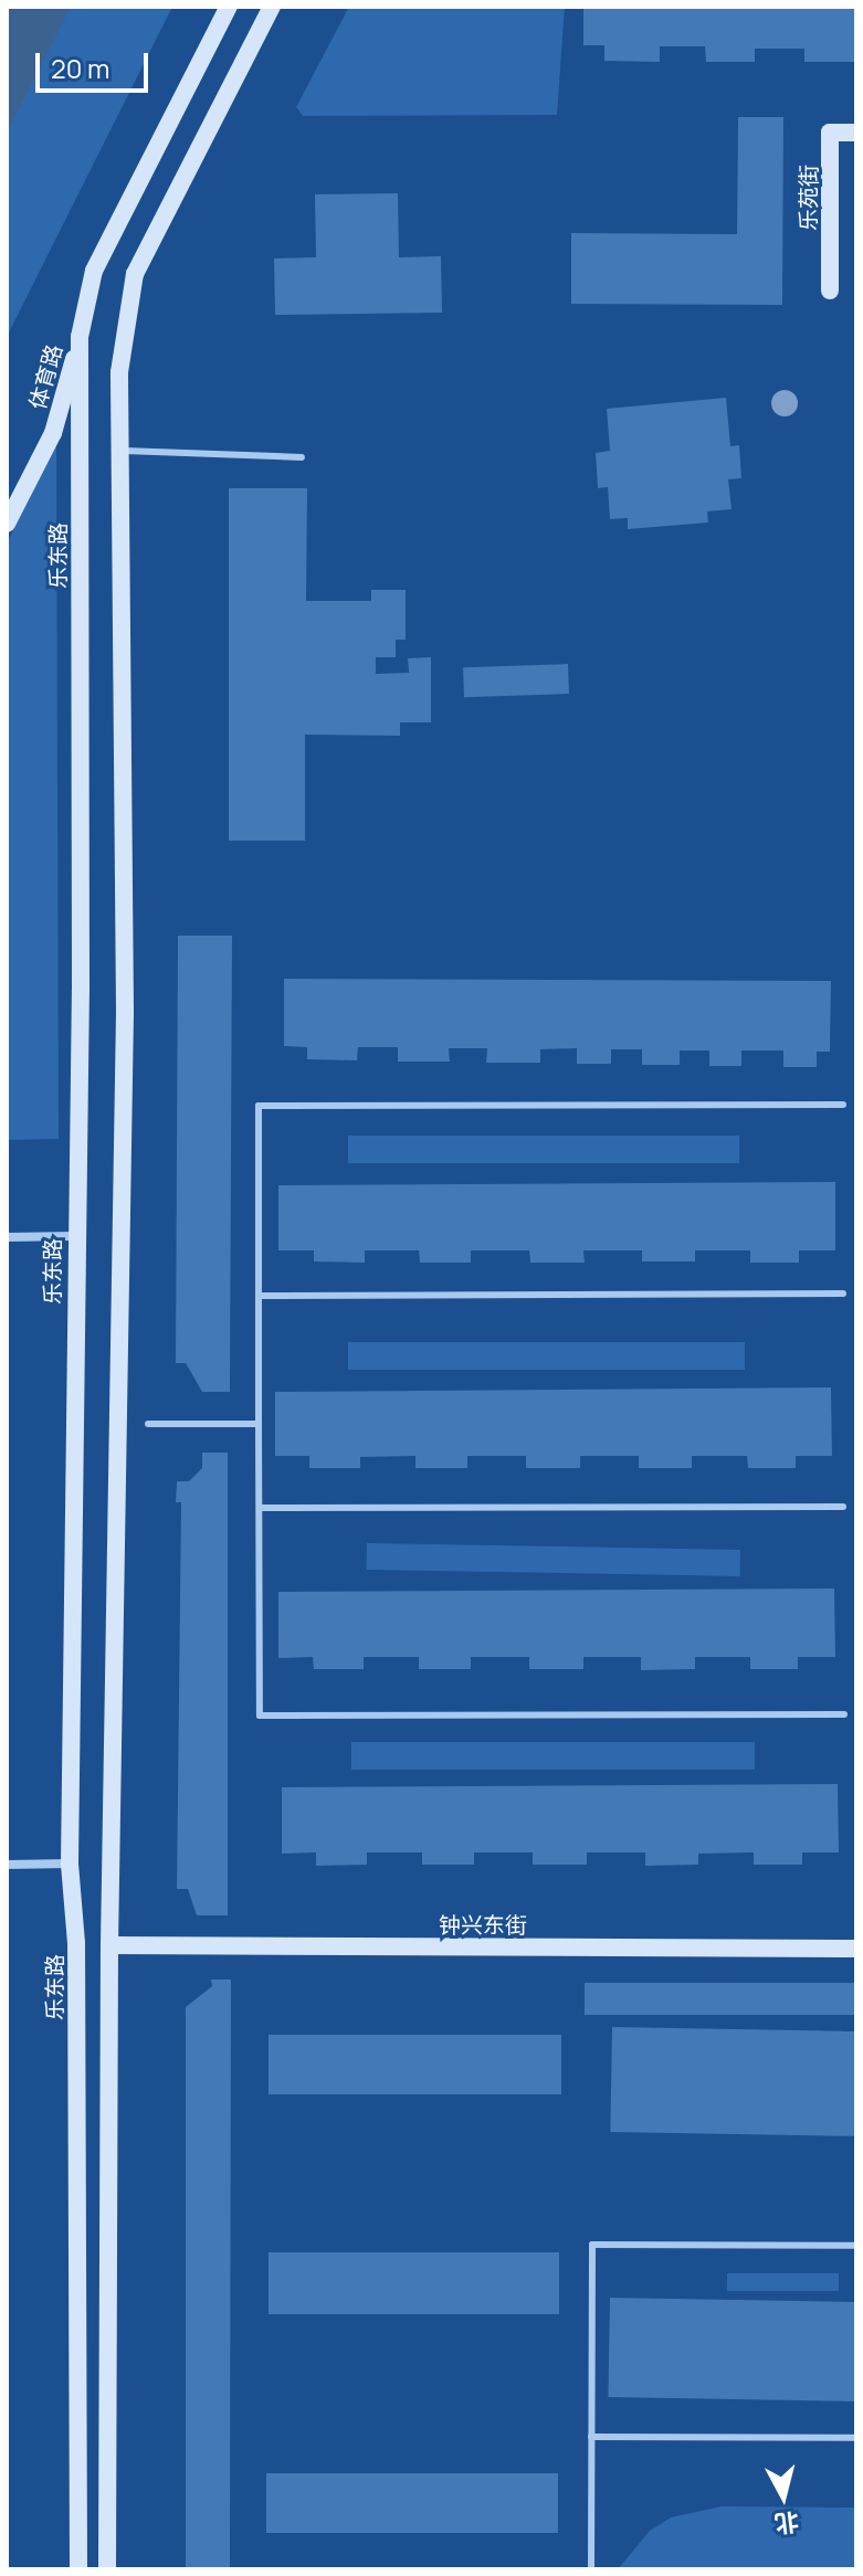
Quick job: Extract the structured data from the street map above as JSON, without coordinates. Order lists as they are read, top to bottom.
{
  "streets": {
    "main road": [
      "乐苑街",
      "体育路",
      "乐东路",
      "钟兴东街"
    ]
  },
  "crossings": [
    ["体育路", "乐东路"]
  ],
  "scale_bar": "20 m",
  "north": "bottom"
}
